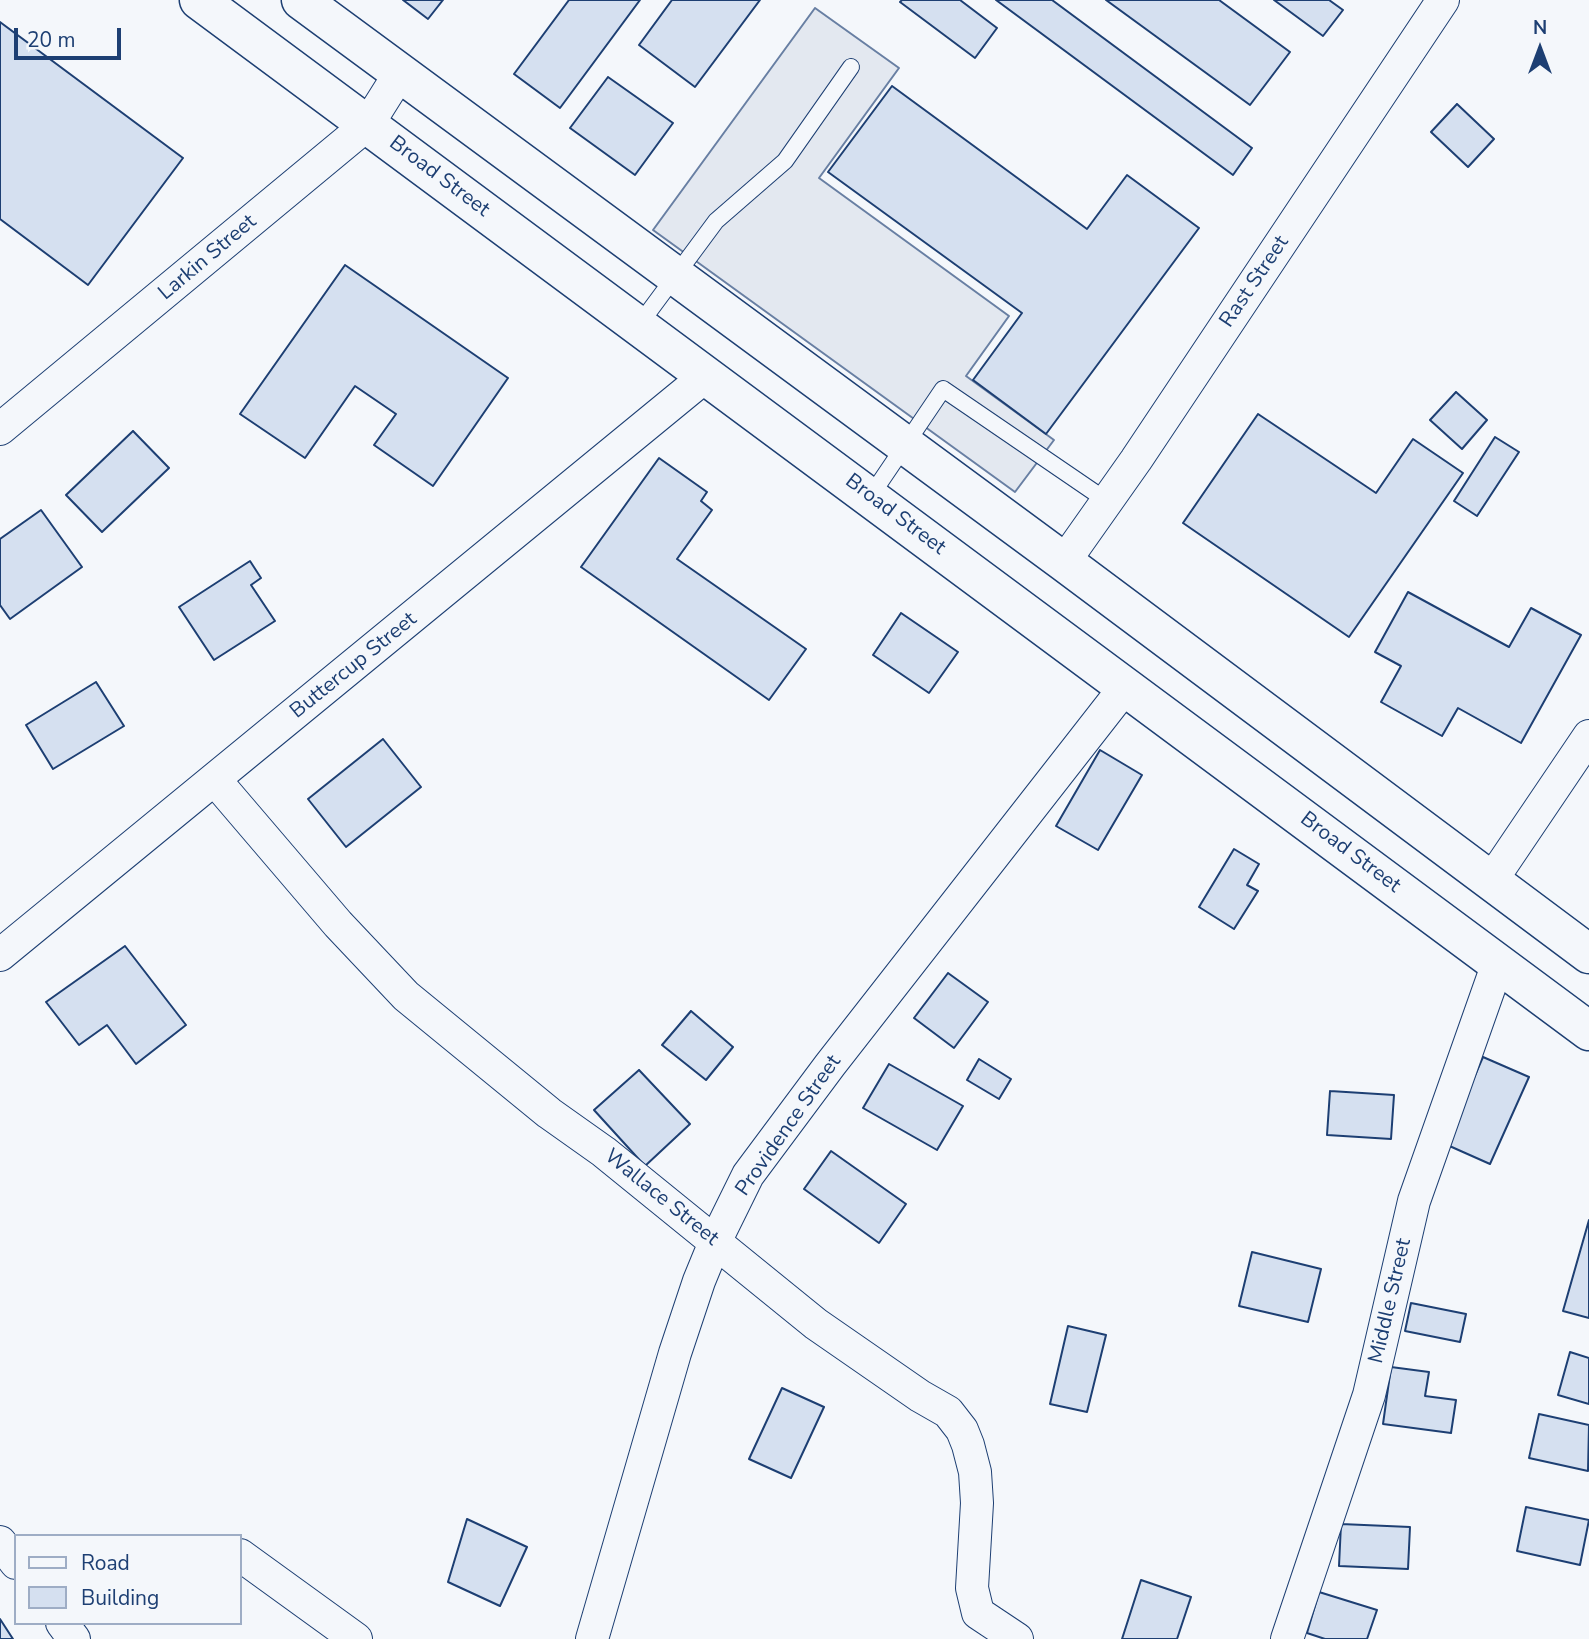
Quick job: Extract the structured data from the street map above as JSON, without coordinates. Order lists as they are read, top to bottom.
{
  "streets": {
    "main road": ["Broad Street"],
    "street": [
      "Larkin Street",
      "Rast Street",
      "Buttercup Street",
      "Providence Street",
      "Wallace Street",
      "Middle Street"
    ]
  },
  "crossings": [
    ["Broad Street", "Larkin Street"],
    ["Broad Street", "Buttercup Street"],
    ["Broad Street", "Providence Street"],
    ["Broad Street", "Middle Street"],
    ["Buttercup Street", "Wallace Street"],
    ["Providence Street", "Wallace Street"]
  ],
  "legend": ["Road", "Building"],
  "scale_bar": "20 m",
  "north": "top"
}
